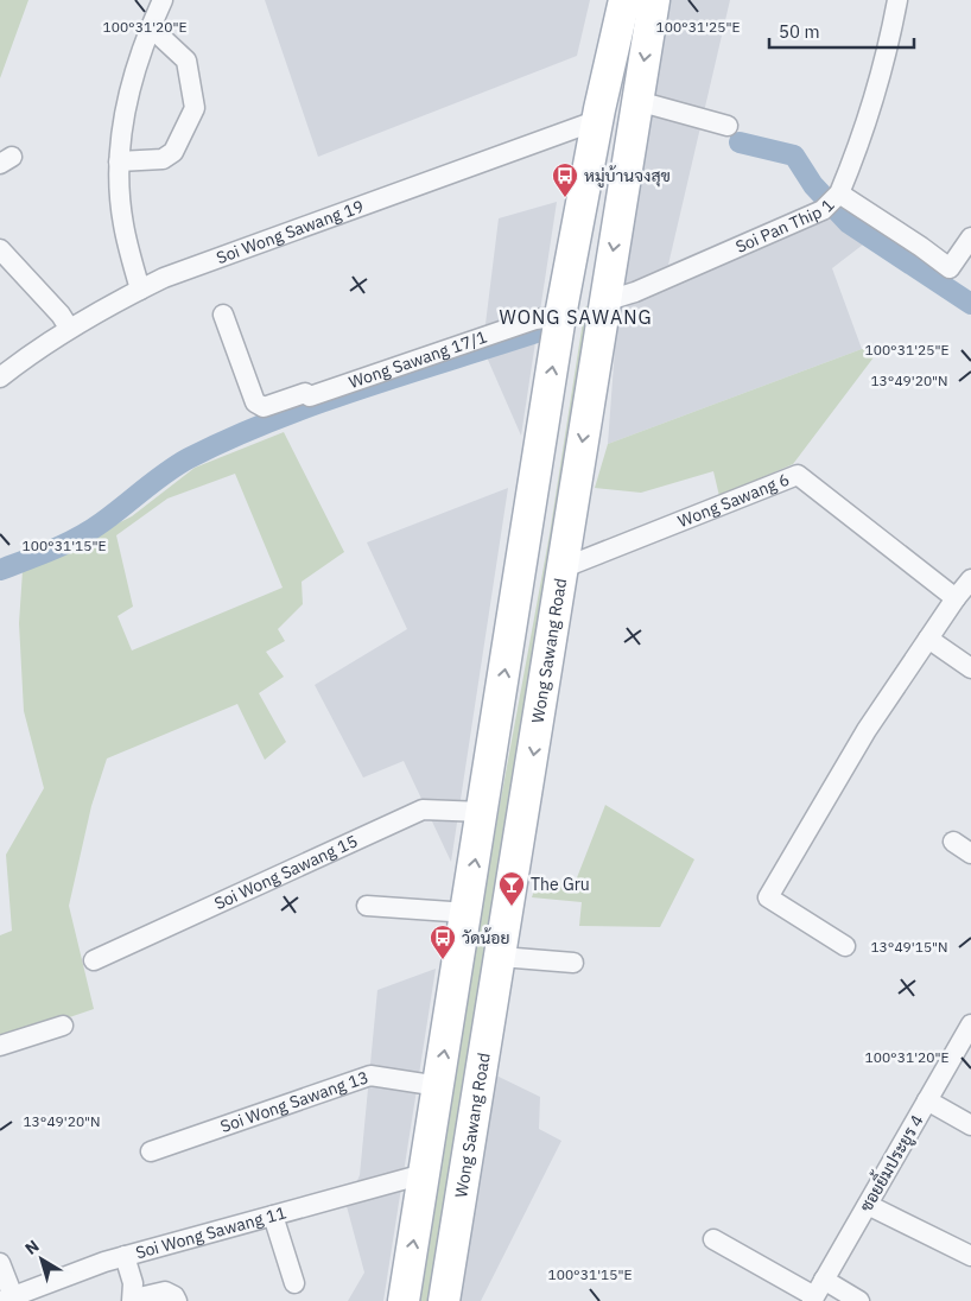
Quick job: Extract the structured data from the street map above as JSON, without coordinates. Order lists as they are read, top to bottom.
{
  "streets": {
    "main road": ["Wong Sawang Road"],
    "street": [
      "Soi Pan Thip 1",
      "Soi Wong Sawang 19",
      "Wong Sawang 17/1",
      "Wong Sawang 6",
      "Soi Wong Sawang 15",
      "Soi Wong Sawang 13",
      "ซอยยิ้มประยูร 4",
      "Soi Wong Sawang 11"
    ]
  },
  "crossings": [
    ["Soi Pan Thip 1", "Wong Sawang Road"],
    ["Wong Sawang 6", "Wong Sawang Road"]
  ],
  "districts": ["WONG SAWANG"],
  "places": {
    "bus stop": ["หมู่บ้านจงสุข", "วัดน้อย"],
    "bar": ["The Gru"]
  },
  "scale_bar": "50 m",
  "north": "top left",
  "coordinates": [
    "100°31'20\"E",
    "100°31'25\"E",
    "13°49'20\"N",
    "100°31'15\"E",
    "13°49'15\"N"
  ]
}
